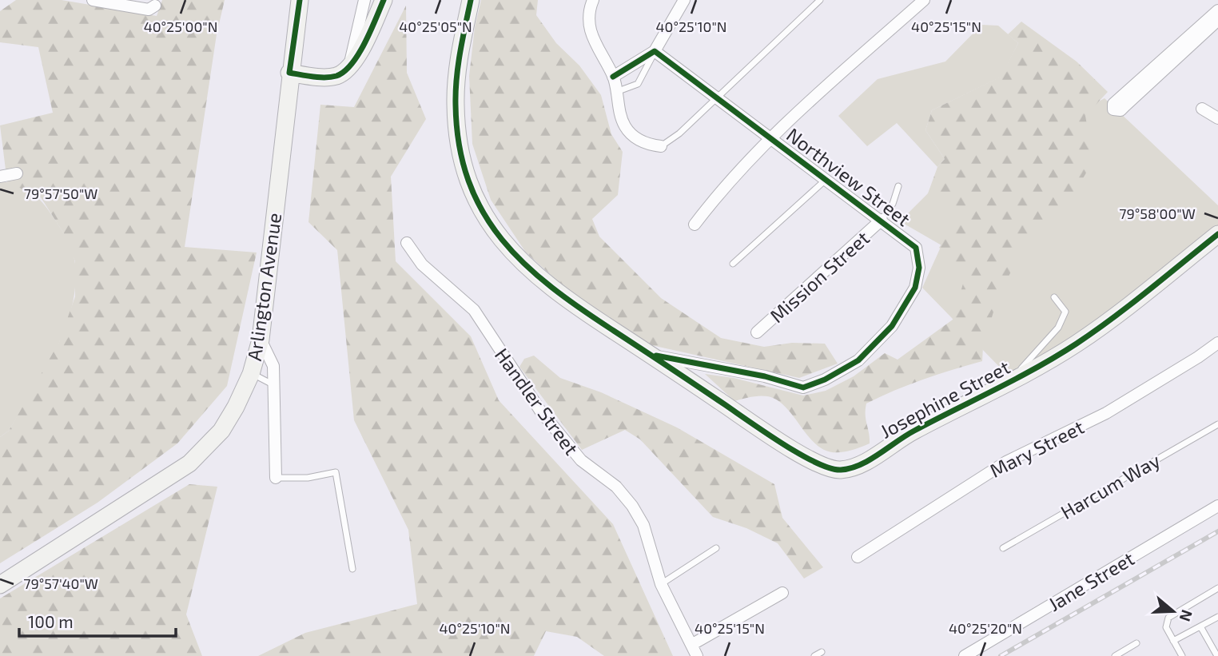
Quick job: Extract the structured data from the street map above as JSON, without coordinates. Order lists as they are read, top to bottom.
{
  "streets": {
    "street": [
      "Northview Street",
      "Mission Street",
      "Arlington Avenue",
      "Josephine Street",
      "Handler Street",
      "Mary Street",
      "Jane Street"
    ],
    "lane": ["Harcum Way"]
  },
  "crossings": [
    ["Northview Street", "Mission Street"],
    ["Northview Street", "Josephine Street"]
  ],
  "scale_bar": "100 m",
  "north": "right",
  "coordinates": [
    "40°25'00\"N",
    "40°25'05\"N",
    "40°25'10\"N",
    "40°25'15\"N",
    "79°57'50\"W",
    "79°58'00\"W",
    "79°57'40\"W",
    "40°25'20\"N"
  ]
}
